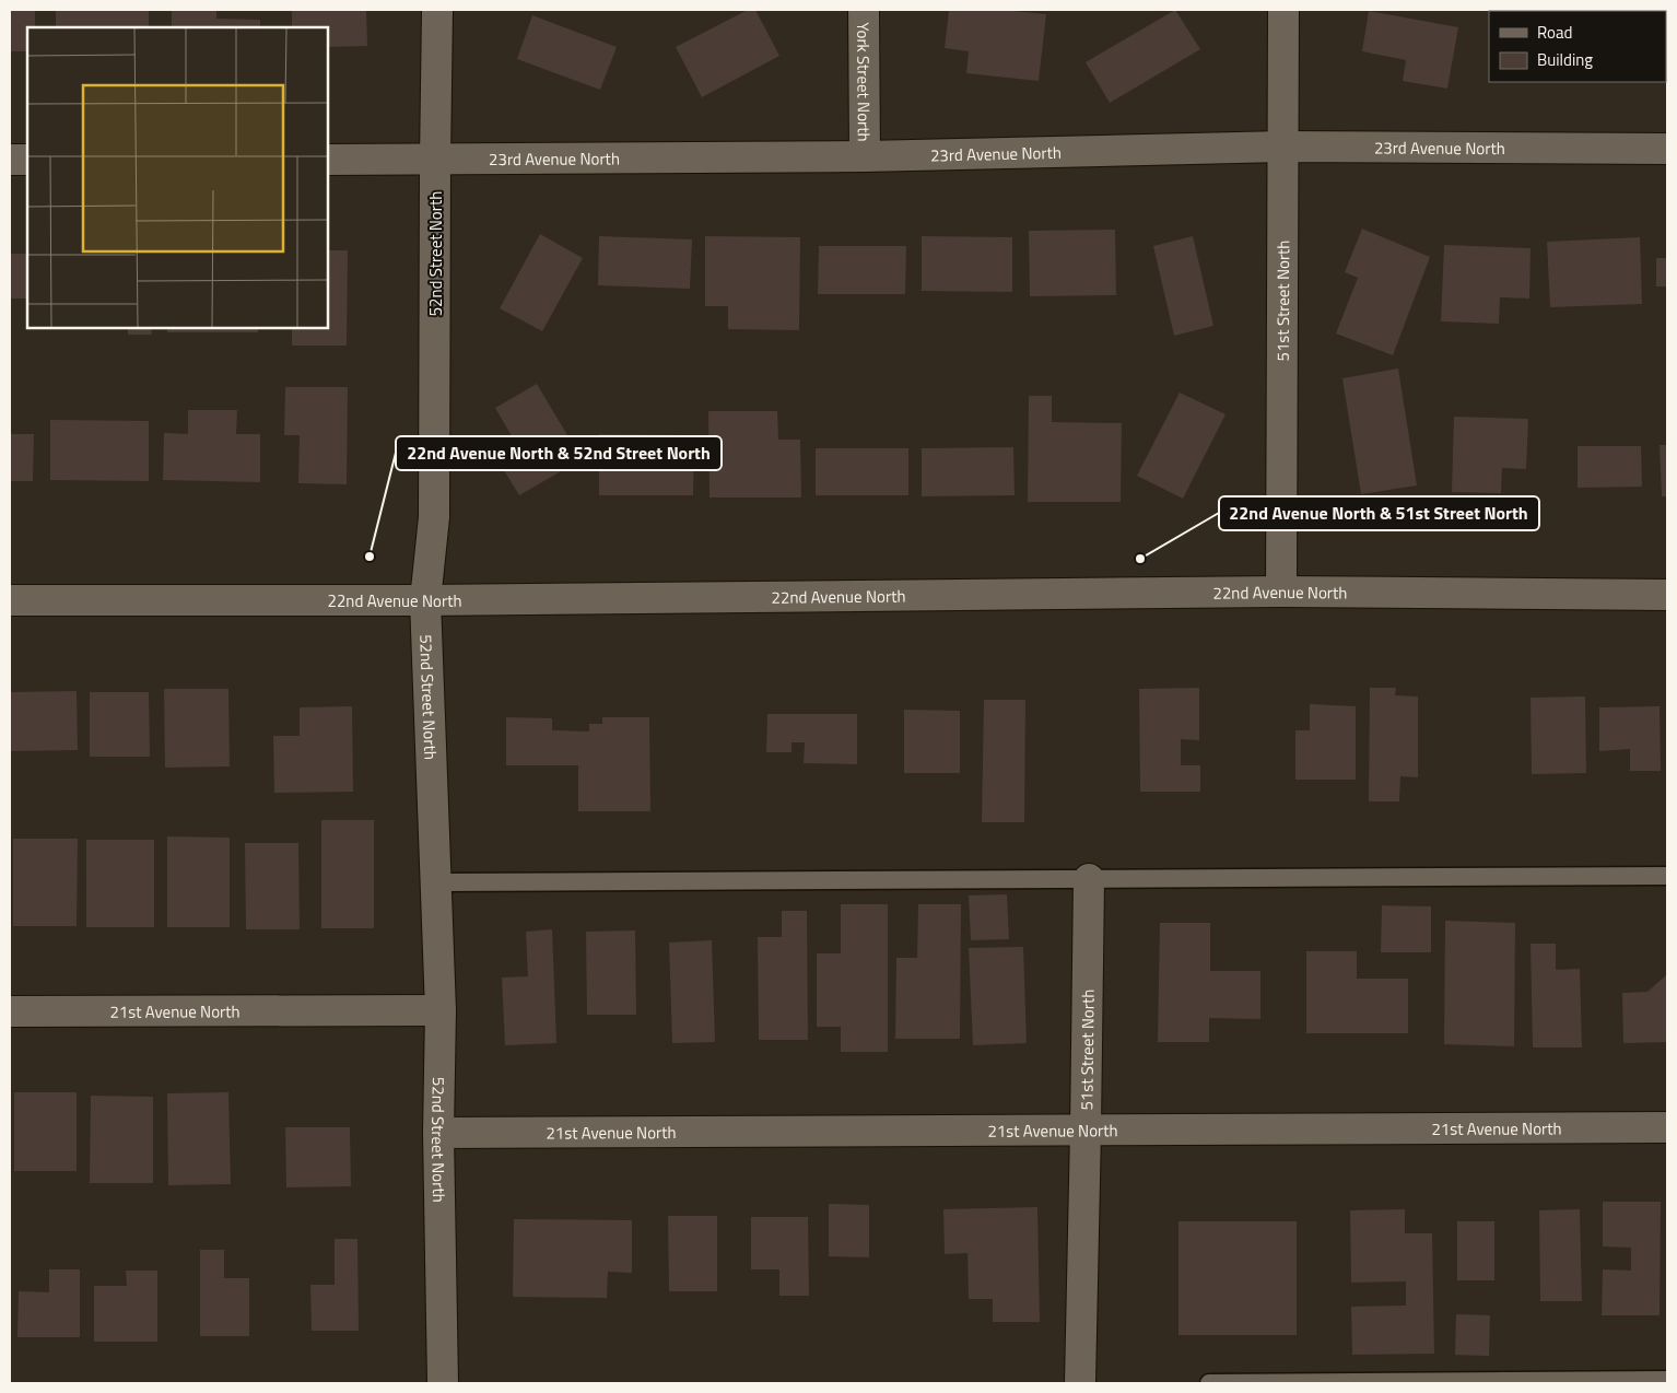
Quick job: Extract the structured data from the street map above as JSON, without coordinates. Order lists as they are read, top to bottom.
{
  "streets": {
    "street": [
      "York Street North",
      "23rd Avenue North",
      "52nd Street North",
      "51st Street North",
      "22nd Avenue North",
      "21st Avenue North"
    ]
  },
  "crossings": [
    ["York Street North", "23rd Avenue North"],
    ["23rd Avenue North", "52nd Street North"],
    ["23rd Avenue North", "51st Street North"],
    ["52nd Street North", "22nd Avenue North"],
    ["52nd Street North", "21st Avenue North"],
    ["51st Street North", "22nd Avenue North"],
    ["51st Street North", "21st Avenue North"]
  ],
  "places": ["22nd Avenue North & 52nd Street North", "22nd Avenue North & 51st Street North"],
  "legend": ["Road", "Building"]
}
